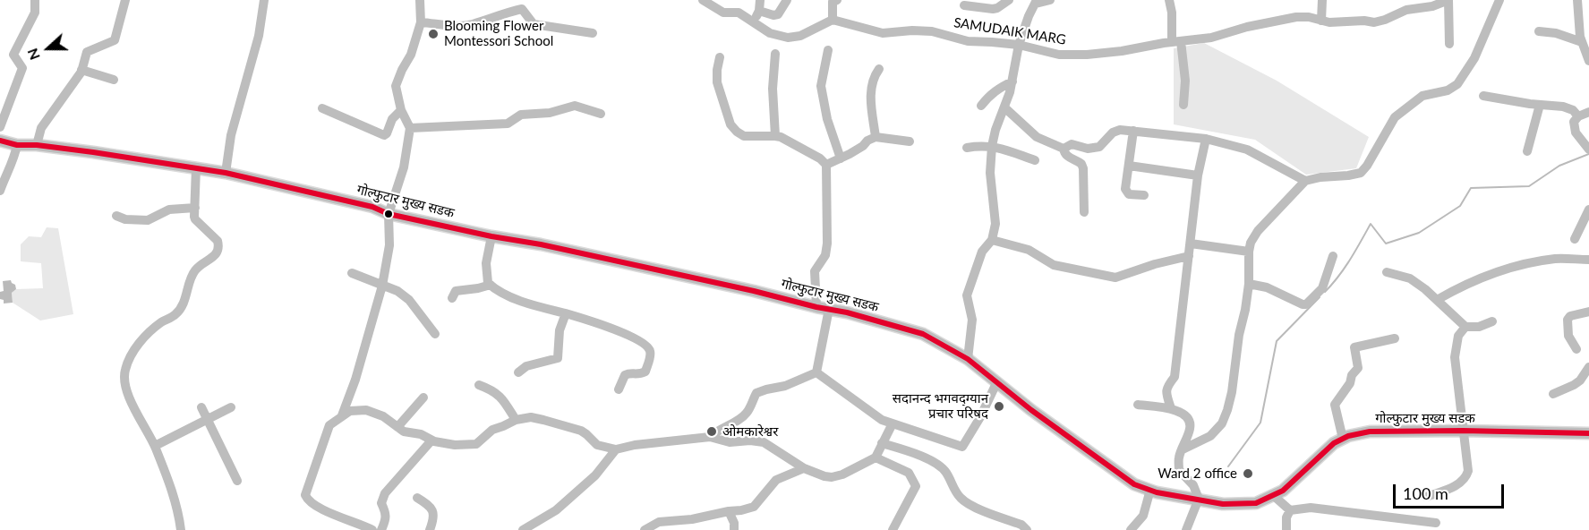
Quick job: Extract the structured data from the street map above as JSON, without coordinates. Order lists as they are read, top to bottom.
{
  "streets": {
    "main road": ["गोल्फुटार मुख्य सडक"],
    "street": ["SAMUDAIK MARG"]
  },
  "places": [
    "Blooming Flower Montessori School",
    "सदानन्द भगवद्ग्यान प्रचार परिषद",
    "ओमकारेश्वर",
    "Ward 2 office"
  ],
  "scale_bar": "100 m",
  "north": "left"
}
